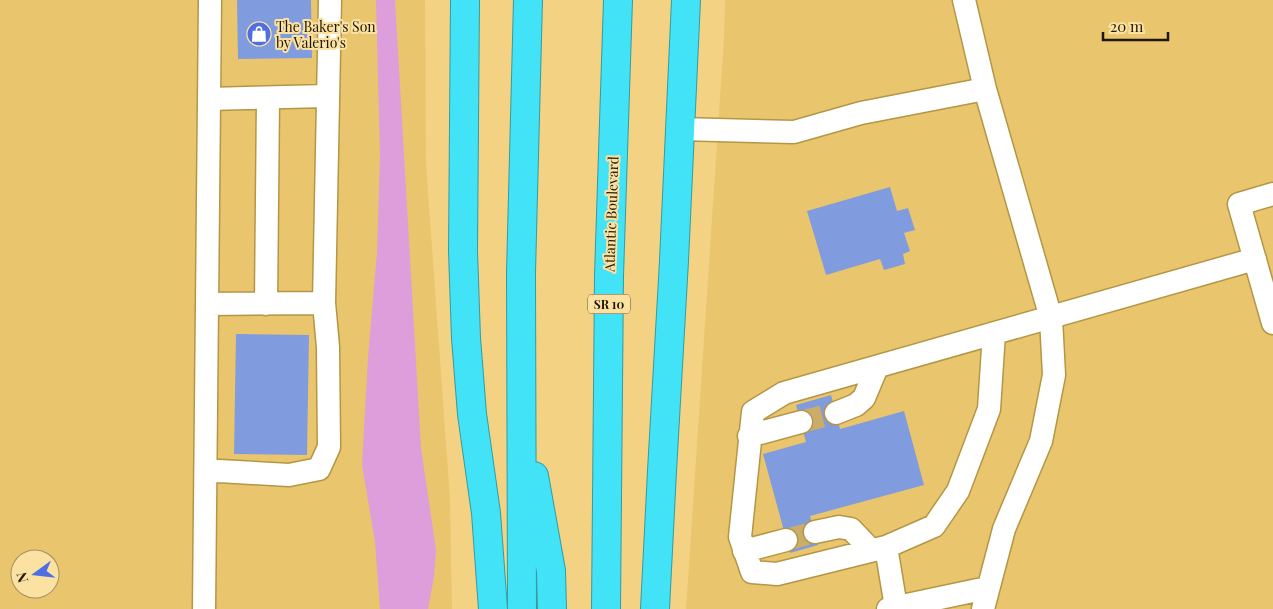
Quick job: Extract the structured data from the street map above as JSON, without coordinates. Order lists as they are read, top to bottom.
{
  "streets": {
    "highway": ["Atlantic Boulevard", "SR 10"]
  },
  "places": {
    "shop": ["The Baker's Son by Valerio's"]
  },
  "scale_bar": "20 m",
  "north": "left"
}
